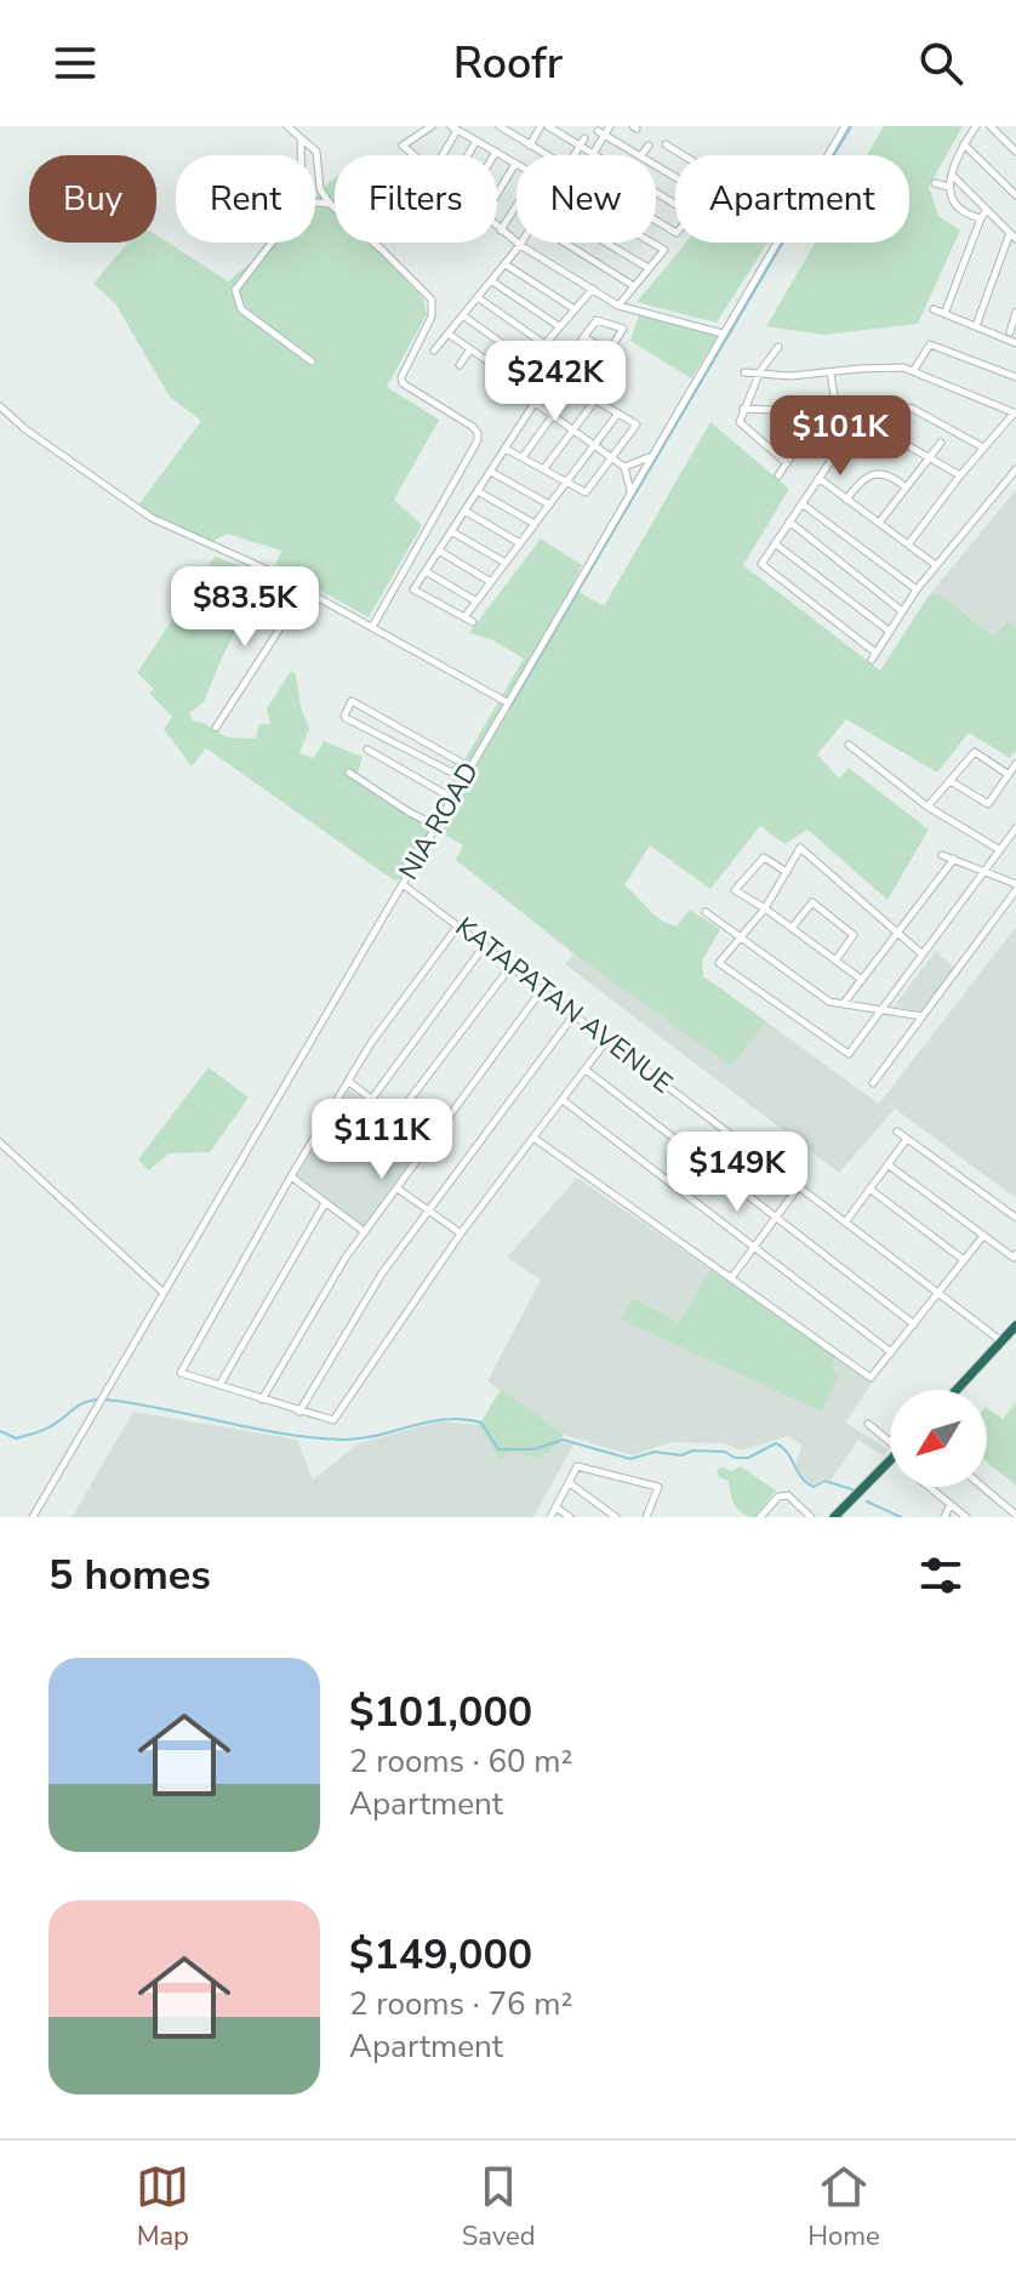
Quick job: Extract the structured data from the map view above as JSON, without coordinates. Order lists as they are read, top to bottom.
{
  "streets": {
    "street": ["NIA ROAD", "KATAPATAN AVENUE"]
  },
  "crossings": [
    ["NIA ROAD", "KATAPATAN AVENUE"]
  ],
  "north": "bottom left",
  "page": {
    "header": "Roofr",
    "chip": [
      "Buy",
      "Rent",
      "Filters",
      "New",
      "Apartment"
    ],
    "price": [
      "$242K",
      "$101K",
      "$83.5K",
      "$111K",
      "$149K"
    ],
    "heading": "5 homes",
    "list": [
      {
        "name": "$101,000",
        "note": "2 rooms · 60 m² · Apartment"
      },
      {
        "name": "$149,000",
        "note": "2 rooms · 76 m² · Apartment"
      }
    ],
    "tabs": ["Map", "Saved", "Home"]
  }
}
